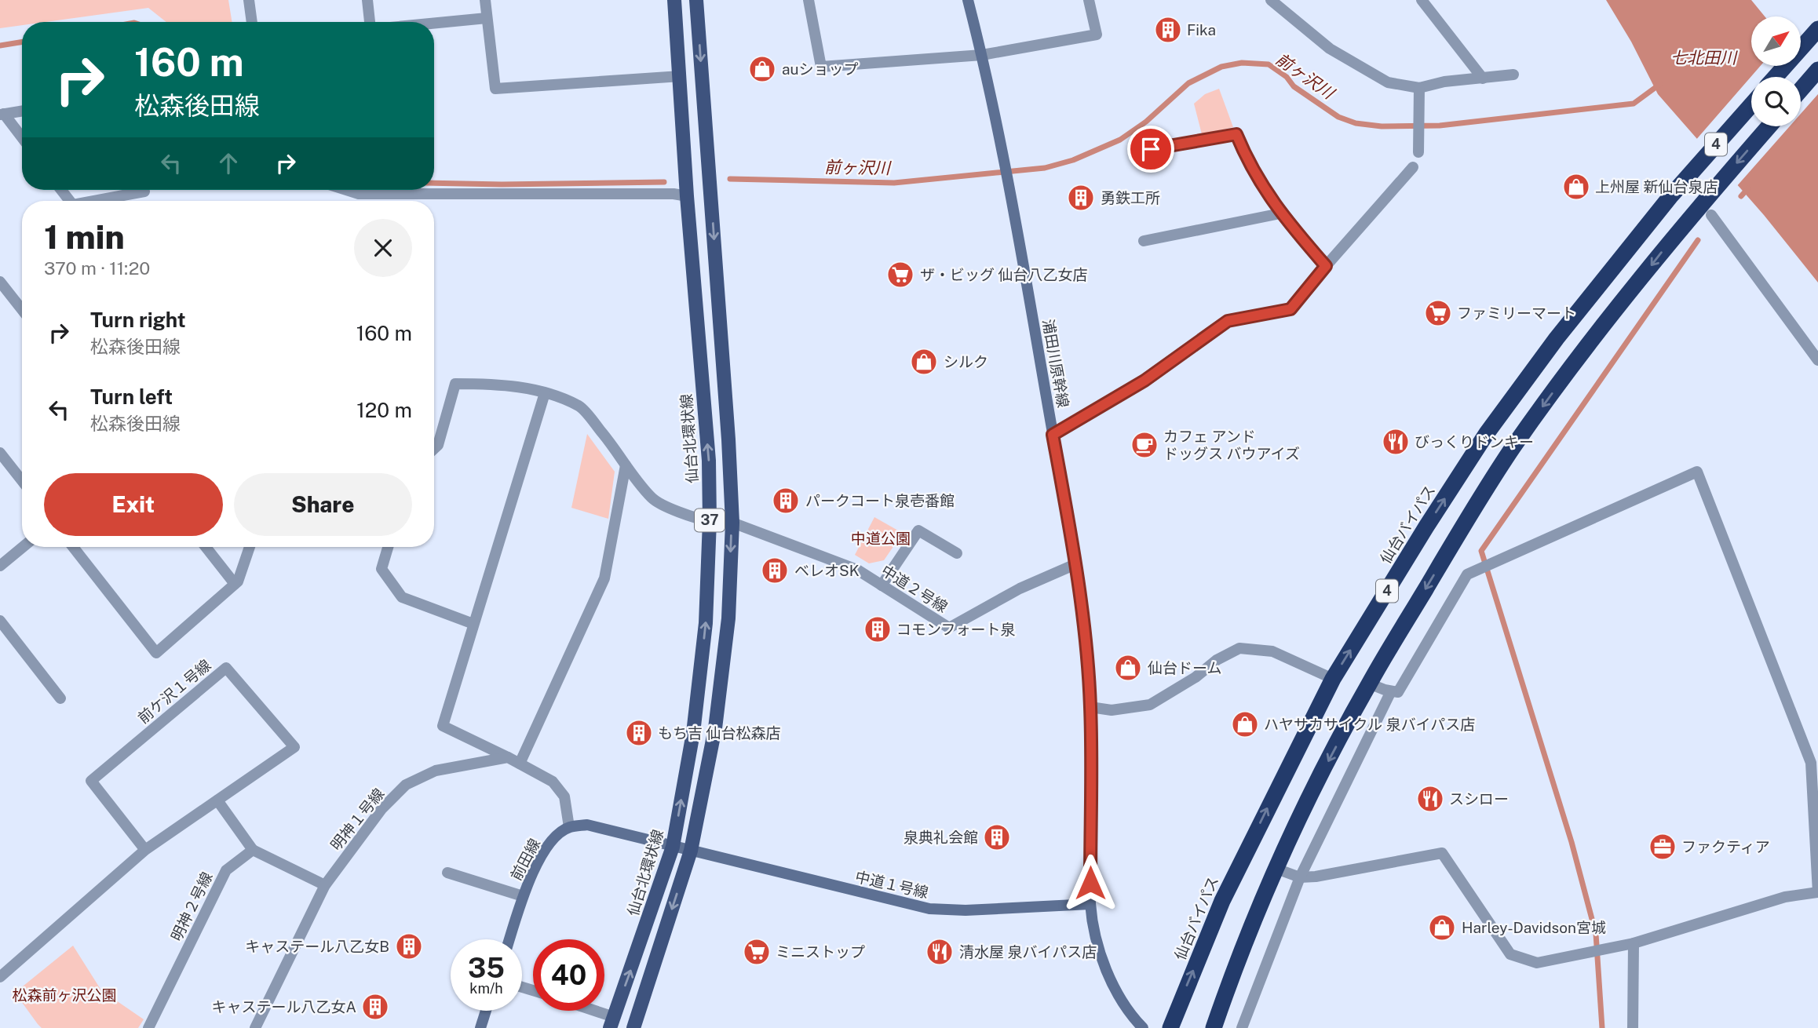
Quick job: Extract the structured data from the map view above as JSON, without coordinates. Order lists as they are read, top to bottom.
{
  "streets": {
    "highway": ["4", "仙台バイパス"],
    "main road": ["仙台北環状線", "37"],
    "street": [
      "浦田川原幹線",
      "中道２号線",
      "前ケ沢１号線",
      "明神１号線",
      "前田線",
      "中道１号線",
      "明神２号線"
    ]
  },
  "crossings": [
    ["浦田川原幹線", "中道２号線"],
    ["浦田川原幹線", "中道１号線"],
    ["仙台北環状線", "中道１号線"],
    ["37", "中道２号線"],
    ["37", "中道１号線"]
  ],
  "water": ["七北田川", "前ヶ沢川"],
  "parks": ["中道公園", "松森前ヶ沢公園"],
  "places": {
    "building": [
      "Fika",
      "勇鉄工所",
      "パークコート泉壱番館",
      "ベレオSK",
      "コモンフォート泉",
      "もち吉 仙台松森店",
      "泉典礼会館",
      "キャステール八乙女B",
      "キャステール八乙女A"
    ],
    "shop": [
      "auショップ",
      "上州屋 新仙台泉店",
      "シルク",
      "仙台ドーム",
      "ハヤサカサイクル 泉バイパス店",
      "Harley-Davidson宮城"
    ],
    "supermarket": ["ザ・ビッグ 仙台八乙女店", "ファミリーマート", "ミニストップ"],
    "restaurant": ["びっくりドンキー", "スシロー", "清水屋 泉バイパス店"],
    "cafe": ["カフェ アンド ドッグス バウアイズ"],
    "office": ["ファクティア"]
  },
  "north": "top right",
  "page": {
    "turn": ["160 m", "松森後田線"],
    "heading": ["1 min", "370 m · 11:20"],
    "list": [
      {
        "name": "Turn right",
        "note": "松森後田線",
        "value": "160 m"
      },
      {
        "name": "Turn left",
        "note": "松森後田線",
        "value": "120 m"
      }
    ],
    "buttons": ["Exit", "Share"],
    "speed": "35 km/h",
    "limit": "40"
  }
}
